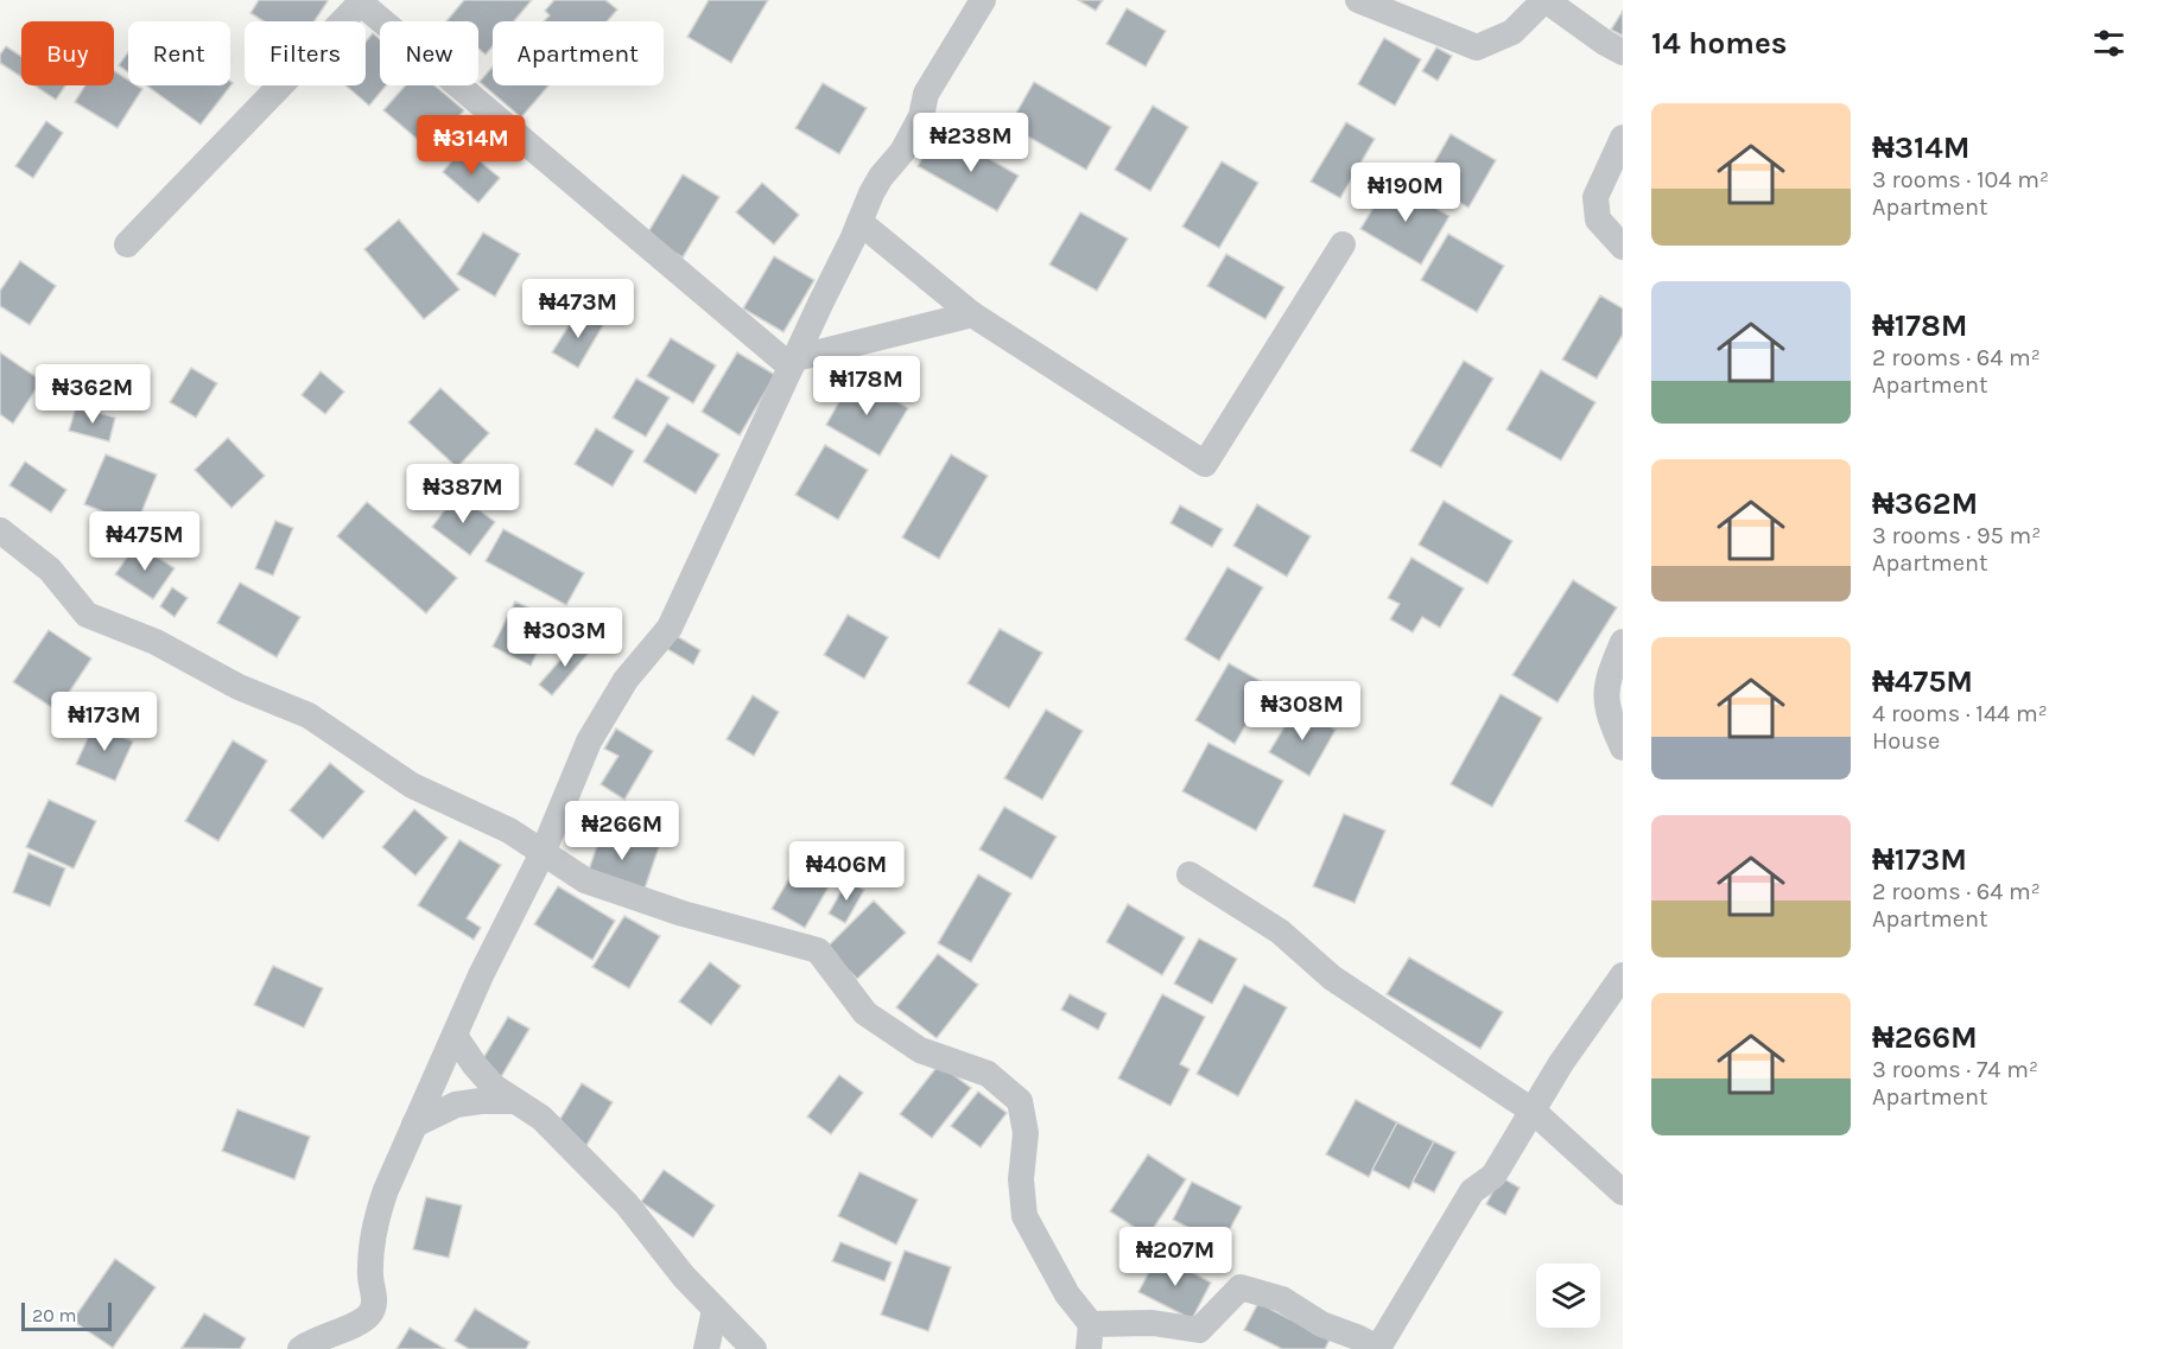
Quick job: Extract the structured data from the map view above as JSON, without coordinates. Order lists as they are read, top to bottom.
{
  "scale_bar": "20 m",
  "page": {
    "heading": "14 homes",
    "chip": [
      "Buy",
      "Rent",
      "Filters",
      "New",
      "Apartment"
    ],
    "list": [
      {
        "name": "₦314M",
        "note": "3 rooms · 104 m² · Apartment"
      },
      {
        "name": "₦178M",
        "note": "2 rooms · 64 m² · Apartment"
      },
      {
        "name": "₦362M",
        "note": "3 rooms · 95 m² · Apartment"
      },
      {
        "name": "₦475M",
        "note": "4 rooms · 144 m² · House"
      },
      {
        "name": "₦173M",
        "note": "2 rooms · 64 m² · Apartment"
      },
      {
        "name": "₦266M",
        "note": "3 rooms · 74 m² · Apartment"
      }
    ],
    "price": [
      "₦238M",
      "₦314M",
      "₦190M",
      "₦473M",
      "₦178M",
      "₦362M",
      "₦387M",
      "₦475M",
      "₦303M",
      "₦308M",
      "₦173M",
      "₦266M",
      "₦406M",
      "₦207M"
    ],
    "scale": "20 m"
  }
}
